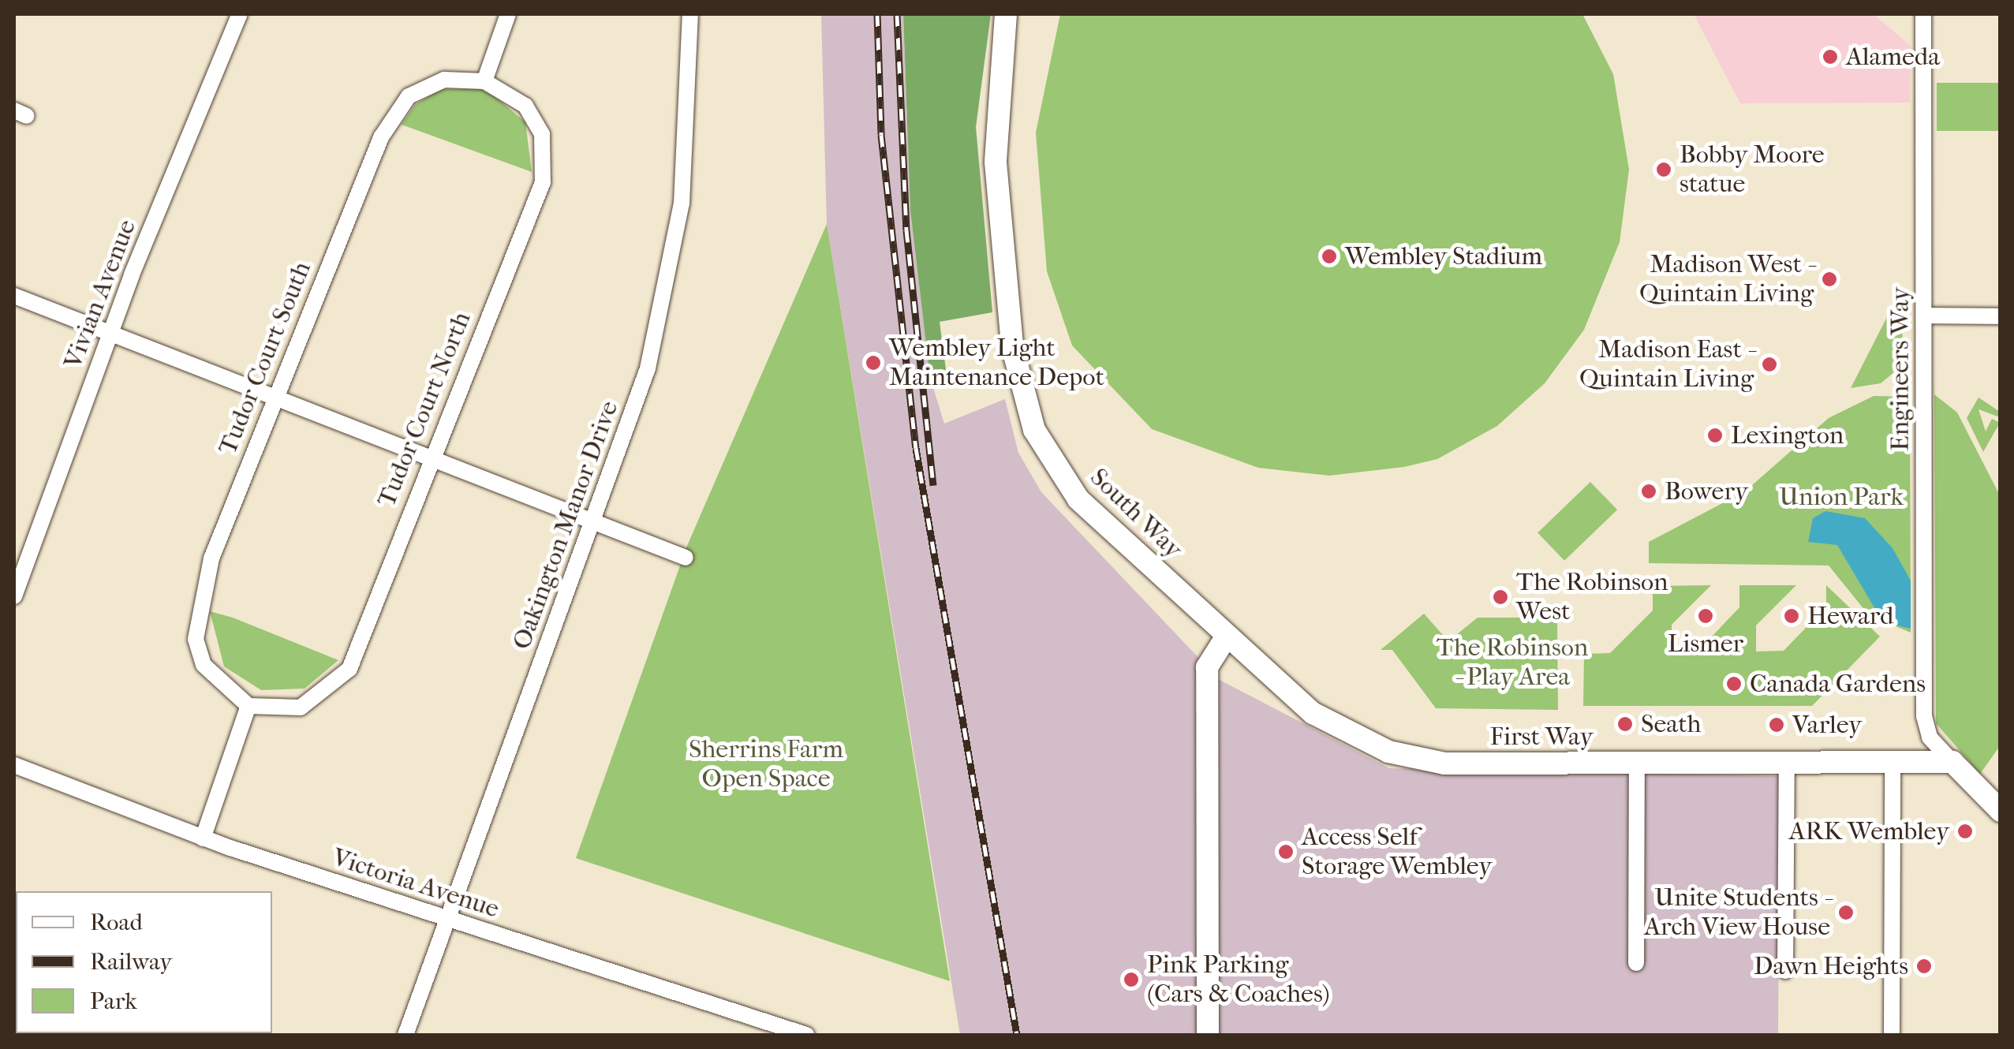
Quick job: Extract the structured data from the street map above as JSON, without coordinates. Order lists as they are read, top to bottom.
{
  "streets": {
    "main road": ["South Way", "First Way"],
    "street": [
      "Vivian Avenue",
      "Tudor Court South",
      "Engineers Way",
      "Tudor Court North",
      "Oakington Manor Drive",
      "Victoria Avenue"
    ]
  },
  "crossings": [
    ["Tudor Court South", "Tudor Court North"],
    ["Engineers Way", "First Way"],
    ["South Way", "First Way"],
    ["Oakington Manor Drive", "Victoria Avenue"]
  ],
  "parks": ["Union Park", "The Robinson - Play Area", "Sherrins Farm Open Space"],
  "places": [
    "Alameda",
    "Bobby Moore statue",
    "Wembley Stadium",
    "Madison West - Quintain Living",
    "Wembley Light Maintenance Depot",
    "Madison East - Quintain Living",
    "Lexington",
    "Bowery",
    "The Robinson West",
    "Lismer",
    "Heward",
    "Canada Gardens",
    "Seath",
    "Varley",
    "ARK Wembley",
    "Access Self Storage Wembley",
    "Unite Students - Arch View House",
    "Dawn Heights",
    "Pink Parking (Cars & Coaches)"
  ],
  "legend": ["Road", "Railway", "Park"]
}
